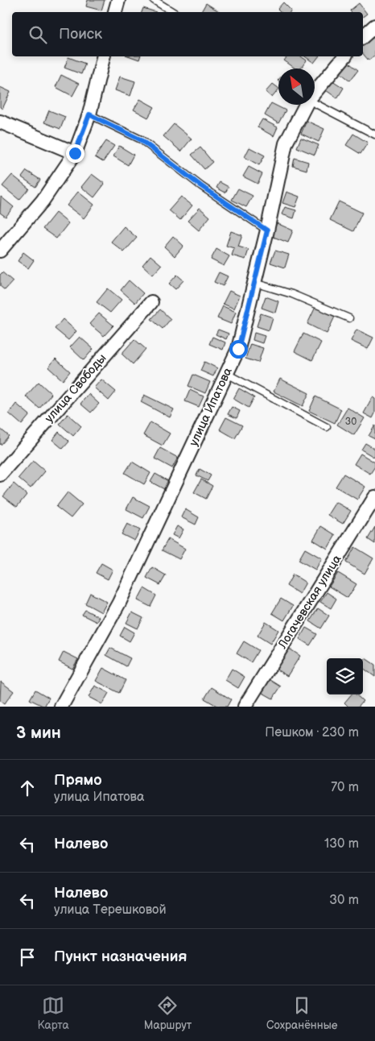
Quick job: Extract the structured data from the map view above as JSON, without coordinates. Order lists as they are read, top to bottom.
{
  "streets": {
    "street": ["улица Свободы", "улица Ипатова", "Логачевская улица"]
  },
  "house_numbers": ["30"],
  "north": "top left",
  "page": {
    "search": "Поиск",
    "heading": ["3 мин", "Пешком · 230 m"],
    "list": [
      ["Прямо", "улица Ипатова", "70 m"],
      ["Налево", "130 m"],
      ["Налево", "улица Терешковой", "30 m"],
      "Пункт назначения"
    ],
    "nav": ["Карта", "Маршрут", "Сохранённые"]
  }
}
